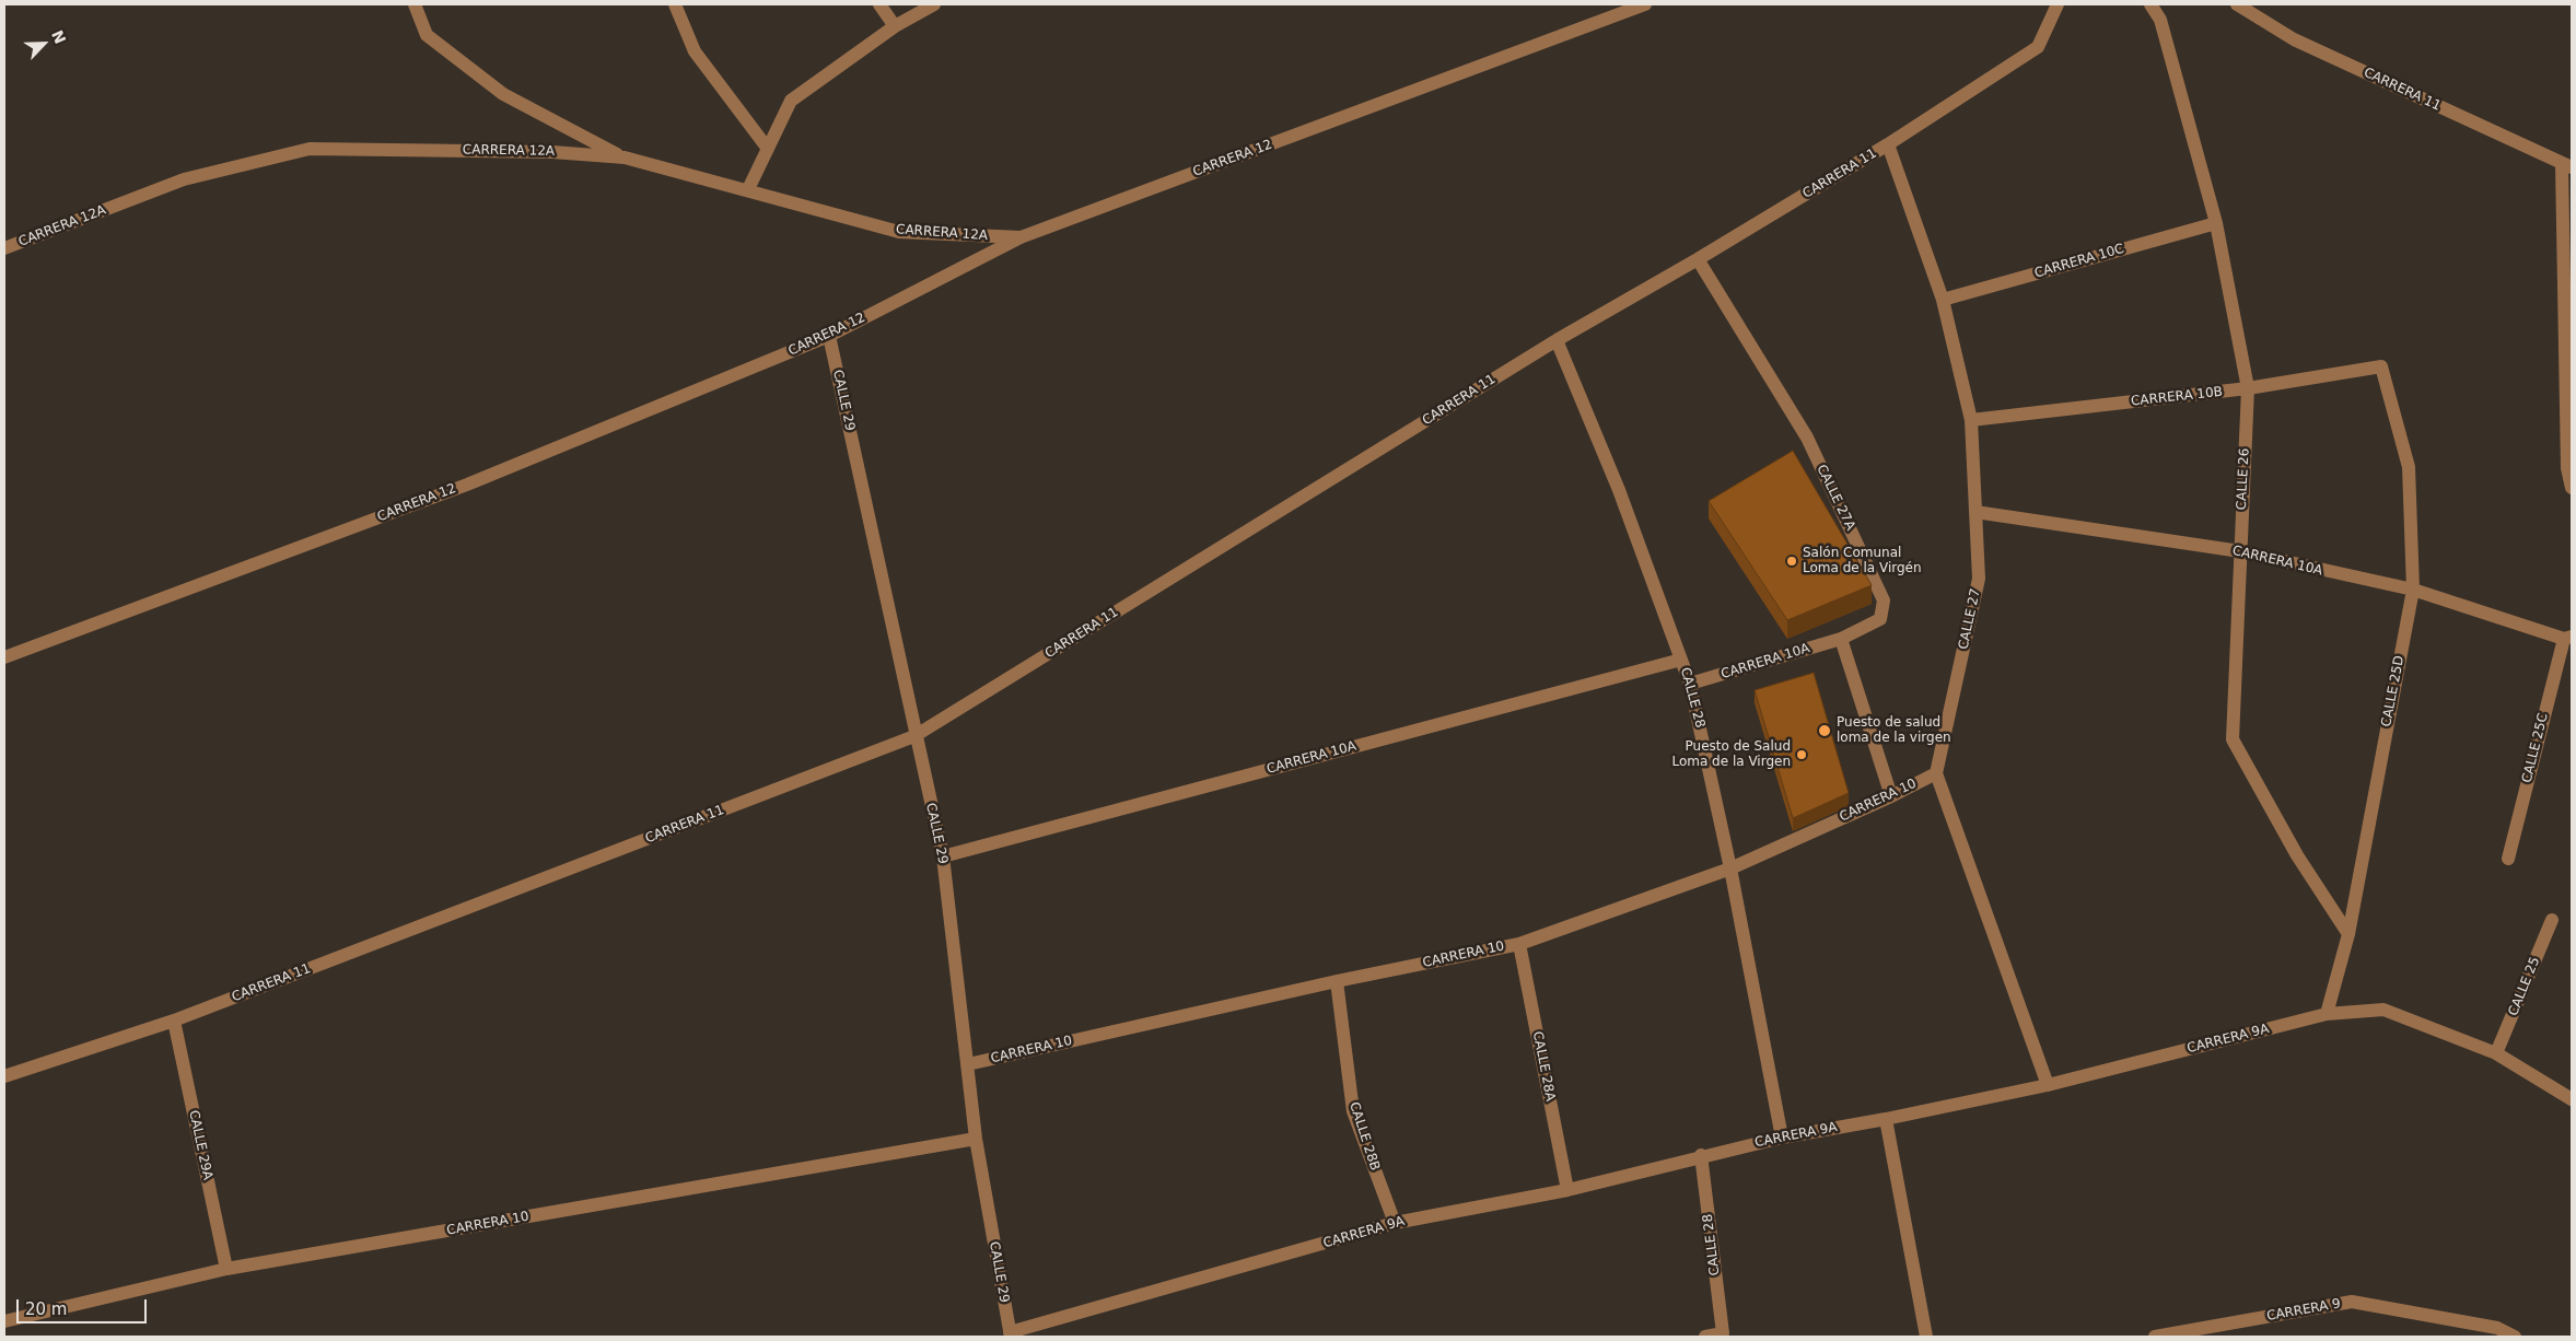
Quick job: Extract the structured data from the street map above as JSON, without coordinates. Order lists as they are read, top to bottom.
{
  "streets": {
    "street": [
      "CARRERA 11",
      "CARRERA 12A",
      "CARRERA 12",
      "CARRERA 10C",
      "CARRERA 10B",
      "CALLE 29",
      "CALLE 26",
      "CALLE 27A",
      "CARRERA 10A",
      "CALLE 27",
      "CALLE 25D",
      "CALLE 28",
      "CALLE 25C",
      "CARRERA 10",
      "CALLE 25",
      "CARRERA 9A",
      "CALLE 28A",
      "CALLE 28B",
      "CALLE 29A",
      "CARRERA 9"
    ]
  },
  "crossings": [
    ["CARRERA 11", "CALLE 29"],
    ["CARRERA 11", "CALLE 27A"],
    ["CARRERA 11", "CALLE 27"],
    ["CARRERA 11", "CALLE 28"],
    ["CARRERA 11", "CALLE 29A"],
    ["CARRERA 12A", "CARRERA 12"],
    ["CARRERA 12", "CALLE 29"],
    ["CARRERA 10C", "CALLE 26"],
    ["CARRERA 10C", "CALLE 27"],
    ["CARRERA 10B", "CALLE 26"],
    ["CARRERA 10B", "CALLE 27"],
    ["CARRERA 10B", "CALLE 25D"],
    ["CALLE 29", "CARRERA 10A"],
    ["CALLE 29", "CARRERA 10"],
    ["CALLE 29", "CARRERA 9A"],
    ["CALLE 26", "CARRERA 10A"],
    ["CALLE 26", "CALLE 25D"],
    ["CALLE 27A", "CARRERA 10A"],
    ["CARRERA 10A", "CALLE 27"],
    ["CARRERA 10A", "CALLE 25D"],
    ["CARRERA 10A", "CALLE 28"],
    ["CARRERA 10A", "CALLE 25C"],
    ["CALLE 27", "CARRERA 10"],
    ["CALLE 25D", "CARRERA 9A"],
    ["CALLE 28", "CARRERA 10"],
    ["CALLE 28", "CARRERA 9A"],
    ["CARRERA 10", "CALLE 28A"],
    ["CARRERA 10", "CALLE 28B"],
    ["CARRERA 10", "CALLE 29A"],
    ["CALLE 25", "CARRERA 9A"],
    ["CARRERA 9A", "CALLE 28A"],
    ["CARRERA 9A", "CALLE 28B"]
  ],
  "places": ["Salón Comunal Loma de la Virgén", "Puesto de salud loma de la virgen", "Puesto de Salud Loma de la Virgen"],
  "scale_bar": "20 m",
  "north": "top right"
}
